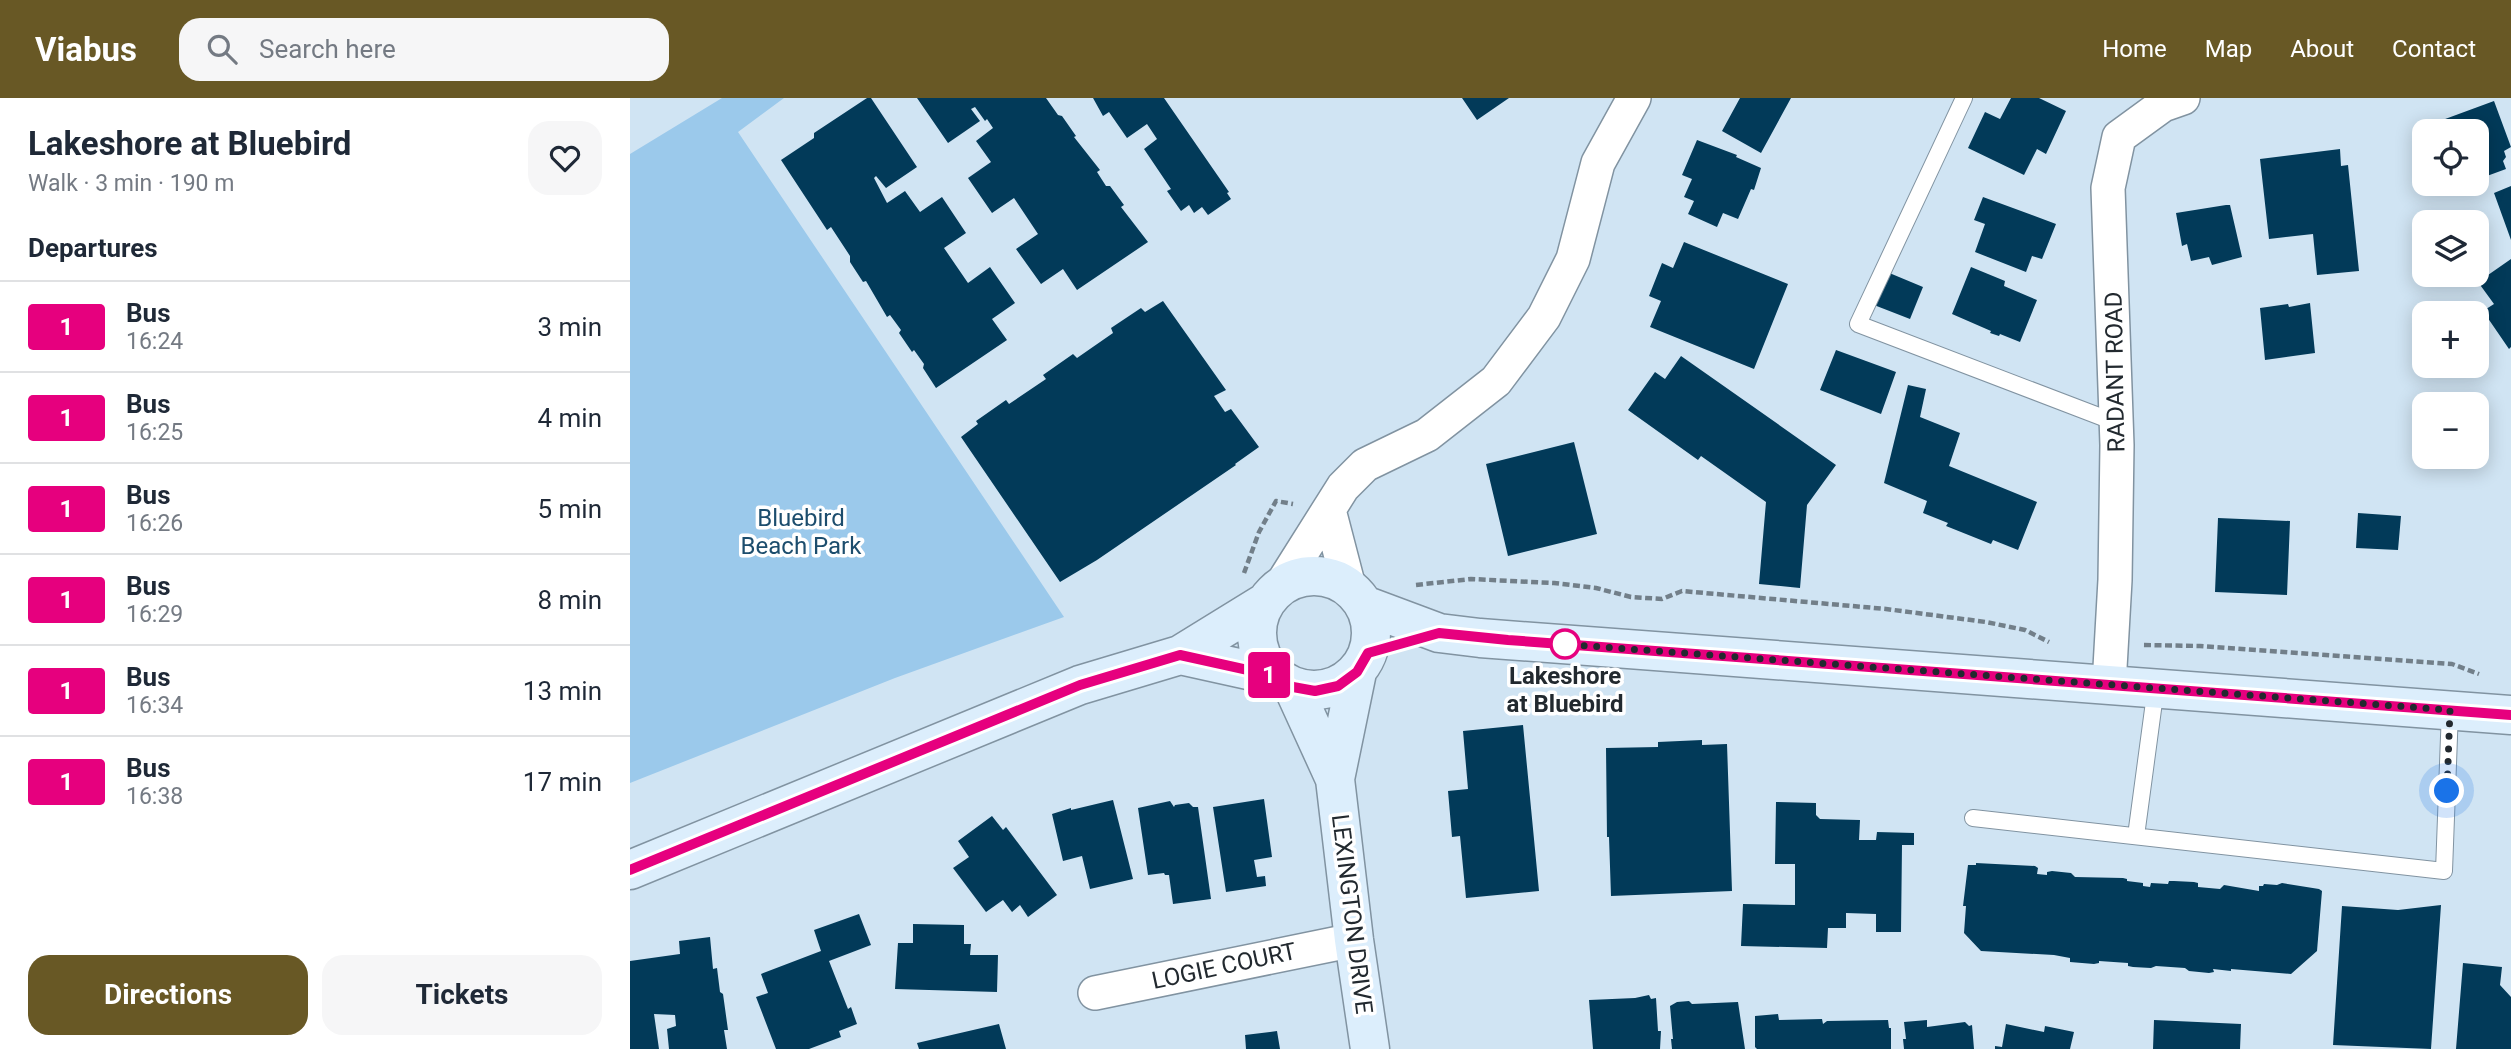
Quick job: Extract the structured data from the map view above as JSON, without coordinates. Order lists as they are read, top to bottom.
{
  "streets": {
    "main road": ["LEXINGTON DRIVE"],
    "street": ["RADANT ROAD", "LOGIE COURT"]
  },
  "crossings": [
    ["LEXINGTON DRIVE", "LOGIE COURT"]
  ],
  "parks": ["Bluebird Beach Park"],
  "places": ["Lakeshore at Bluebird"],
  "lines": ["bus line 1"],
  "page": {
    "header": "Viabus",
    "search": "Search here",
    "nav": [
      "Home",
      "Map",
      "About",
      "Contact"
    ],
    "heading": [
      ["Lakeshore at Bluebird", "Walk · 3 min · 190 m"],
      "Departures"
    ],
    "on_map": "1",
    "map_buttons": ["+", "−"],
    "list": [
      {
        "mark": "1",
        "name": "Bus",
        "note": "16:24",
        "value": "3 min"
      },
      {
        "mark": "1",
        "name": "Bus",
        "note": "16:25",
        "value": "4 min"
      },
      {
        "mark": "1",
        "name": "Bus",
        "note": "16:26",
        "value": "5 min"
      },
      {
        "mark": "1",
        "name": "Bus",
        "note": "16:29",
        "value": "8 min"
      },
      {
        "mark": "1",
        "name": "Bus",
        "note": "16:34",
        "value": "13 min"
      },
      {
        "mark": "1",
        "name": "Bus",
        "note": "16:38",
        "value": "17 min"
      }
    ],
    "buttons": ["Directions", "Tickets"]
  }
}
